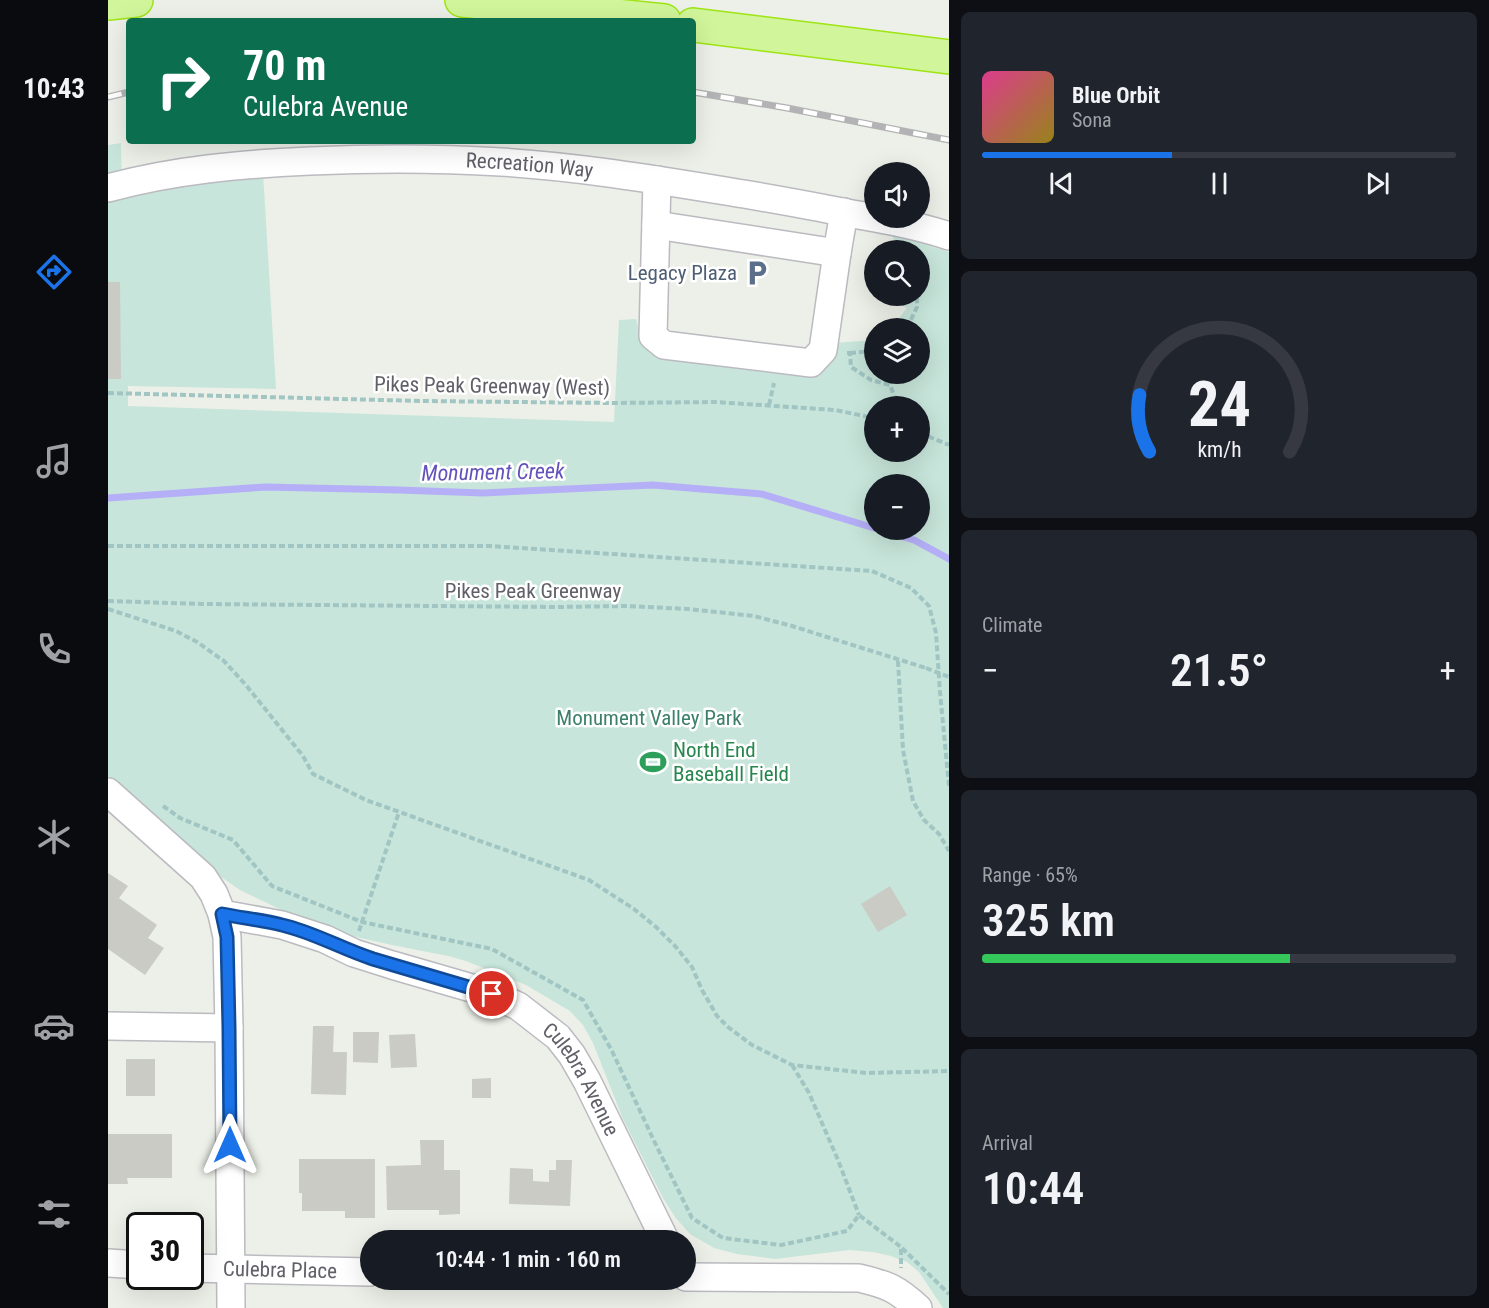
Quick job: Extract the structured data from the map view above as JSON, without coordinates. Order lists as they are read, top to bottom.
{
  "streets": {
    "street": ["Recreation Way", "Culebra Avenue", "Culebra Place"],
    "path": ["Pikes Peak Greenway (West)", "Pikes Peak Greenway"]
  },
  "water": ["Monument Creek"],
  "parks": ["Monument Valley Park"],
  "places": {
    "parking": ["Legacy Plaza"],
    "sports": ["North End Baseball Field"]
  },
  "page": {
    "tabs": "10:43",
    "turn": ["70 m", "Culebra Avenue"],
    "song": ["Blue Orbit", "Sona"],
    "map_buttons": ["+", "−"],
    "tile": [
      "Climate",
      ["Range · 65%", "325 km"],
      ["Arrival", "10:44"]
    ],
    "heat": ["−", "21.5°", "+"],
    "limit": "30",
    "trip": "10:44 · 1 min · 160 m",
    "gauge": ["24", "km/h"]
  }
}
